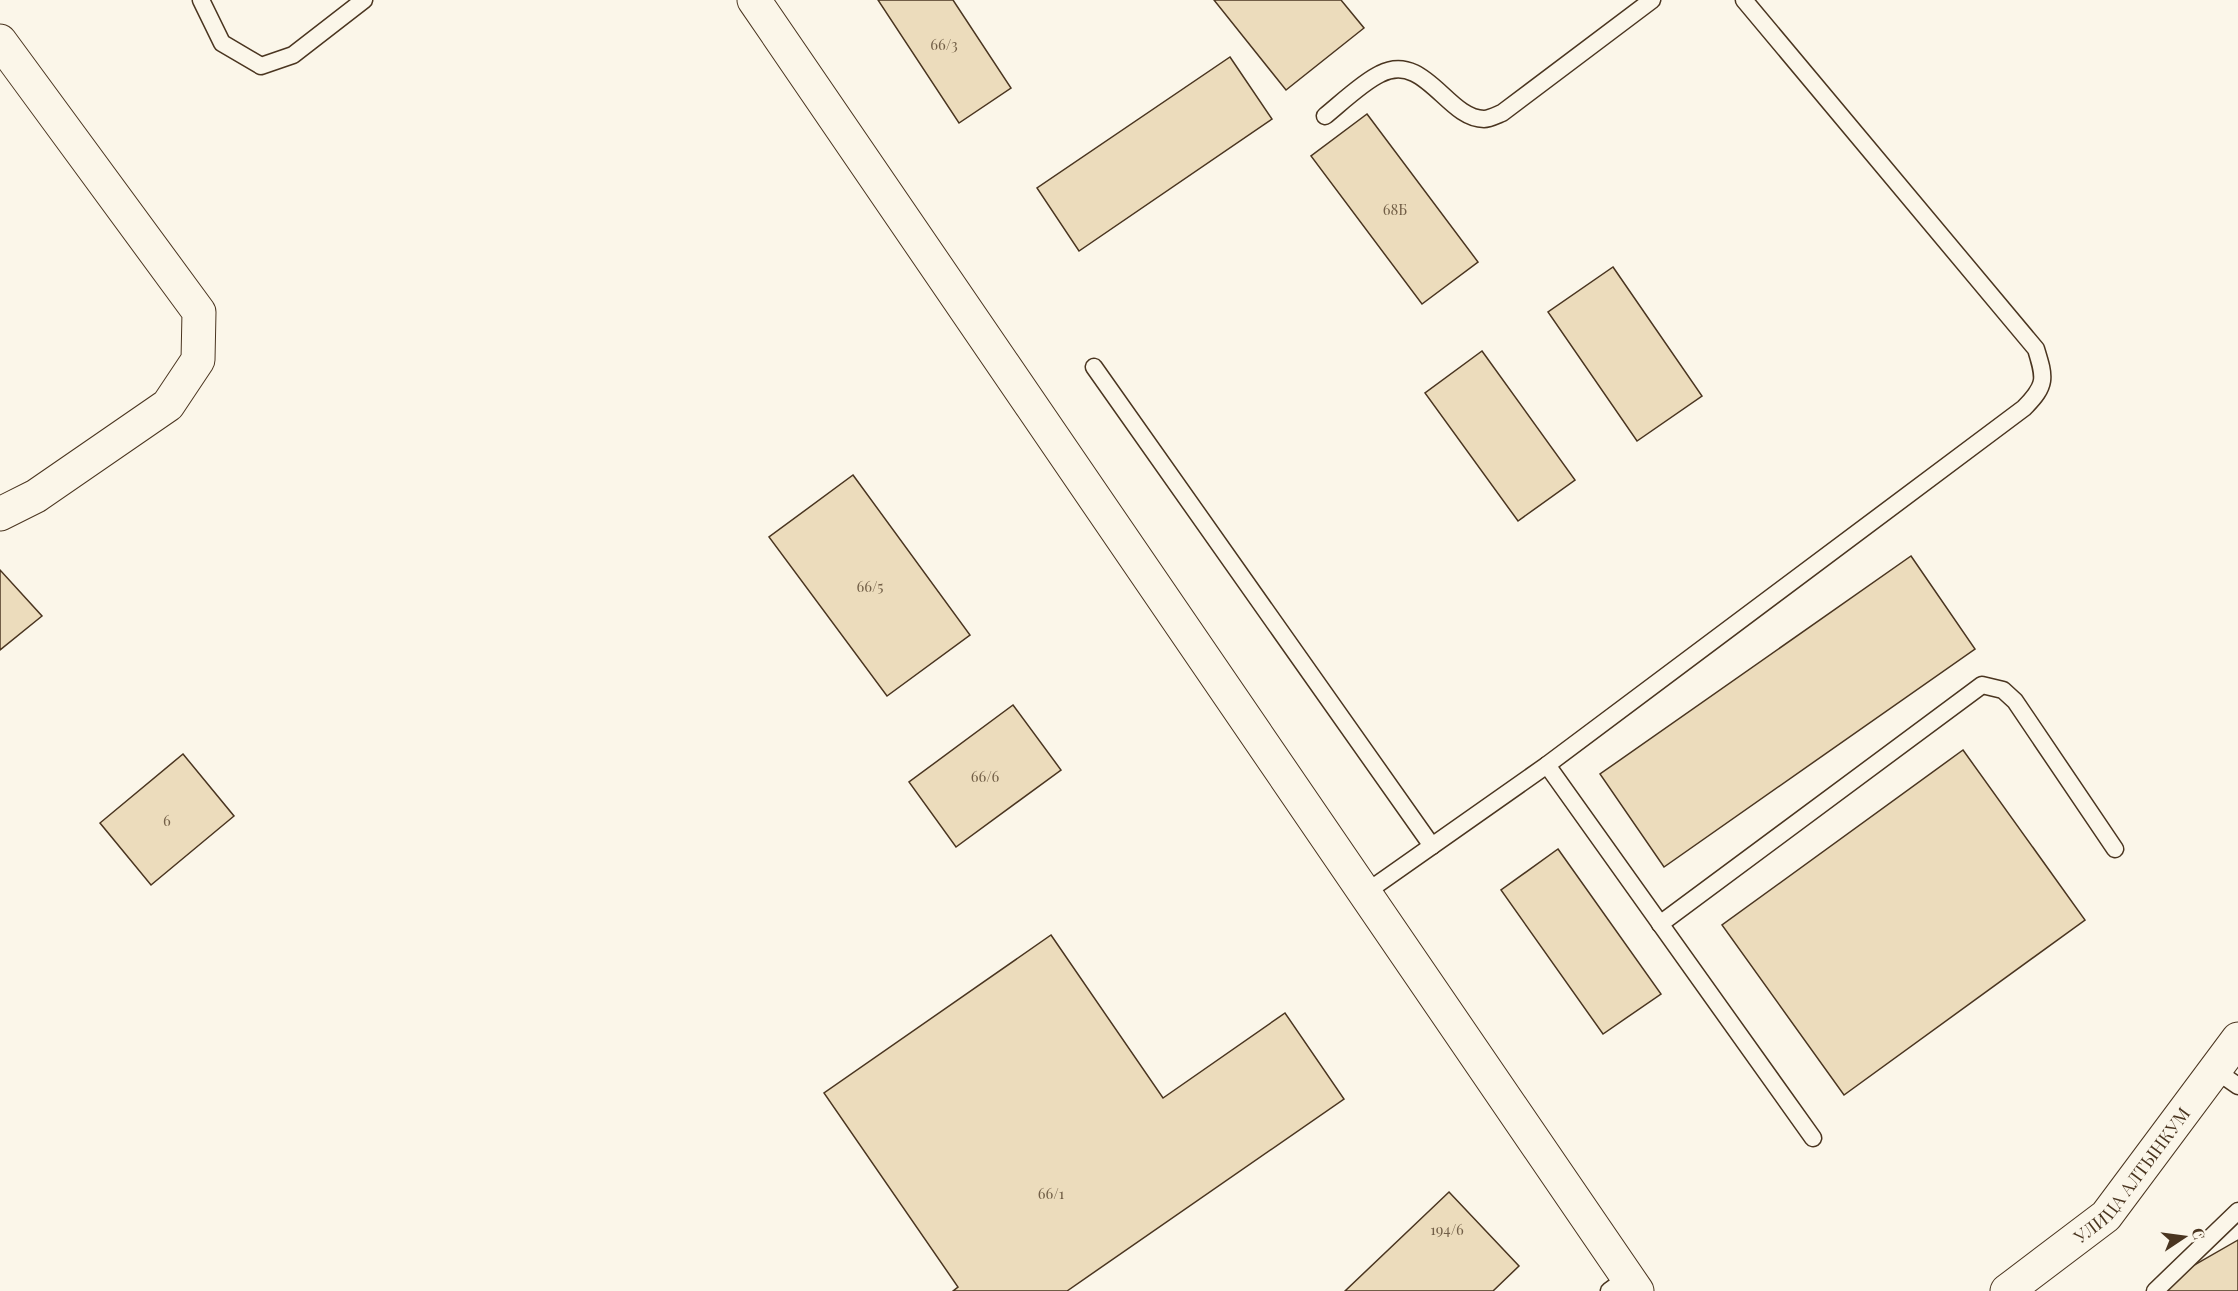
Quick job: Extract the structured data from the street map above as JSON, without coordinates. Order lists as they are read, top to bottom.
{
  "streets": {
    "street": ["УЛИЦА АЛТЫНКУМ"]
  },
  "house_numbers": [
    "66/3",
    "68Б",
    "66/5",
    "66/6",
    "6",
    "66/1",
    "194/6"
  ],
  "north": "right"
}
